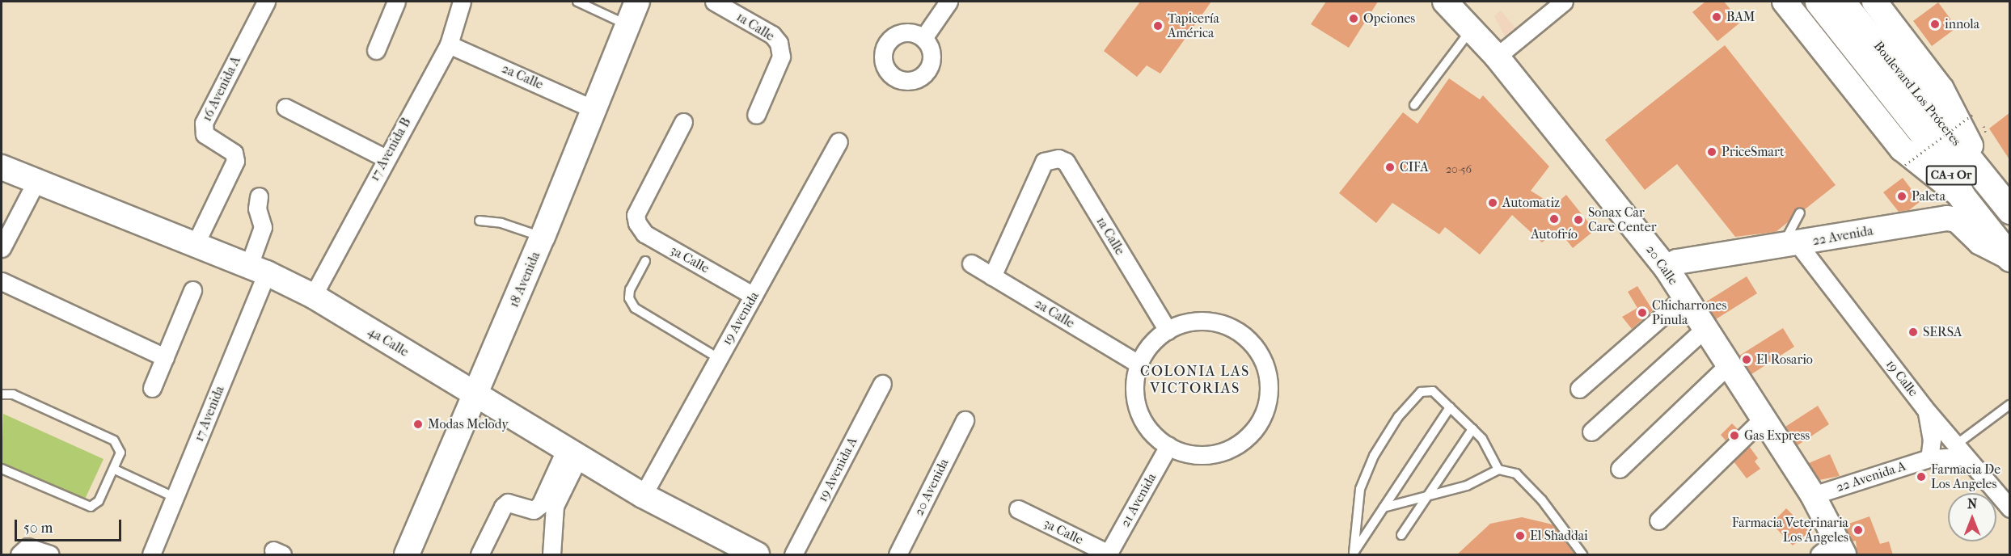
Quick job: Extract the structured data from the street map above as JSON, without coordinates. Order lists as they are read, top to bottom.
{
  "streets": {
    "highway": ["Boulevard Los Próceres", "CA-1 Or"],
    "street": [
      "1a Calle",
      "2a Calle",
      "16 Avenida A",
      "17 Avenida B",
      "22 Avenida",
      "3a Calle",
      "20 Calle",
      "18 Avenida",
      "19 Avenida",
      "4a Calle",
      "19 Calle",
      "17 Avenida",
      "19 Avenida A",
      "22 Avenida A",
      "20 Avenida",
      "21 Avenida"
    ]
  },
  "crossings": [
    ["1a Calle", "2a Calle"],
    ["1a Calle", "21 Avenida"],
    ["2a Calle", "17 Avenida B"],
    ["2a Calle", "18 Avenida"],
    ["2a Calle", "21 Avenida"],
    ["16 Avenida A", "4a Calle"],
    ["Boulevard Los Próceres", "22 Avenida"],
    ["17 Avenida B", "4a Calle"],
    ["22 Avenida", "20 Calle"],
    ["22 Avenida", "19 Calle"],
    ["3a Calle", "19 Avenida"],
    ["3a Calle", "21 Avenida"],
    ["20 Calle", "22 Avenida A"],
    ["18 Avenida", "4a Calle"],
    ["19 Avenida", "4a Calle"],
    ["4a Calle", "17 Avenida"],
    ["19 Calle", "22 Avenida A"]
  ],
  "districts": ["COLONIA LAS VICTORIAS"],
  "places": [
    "BAM",
    "Opciones",
    "innola",
    "Tapicería América",
    "PriceSmart",
    "CIFA",
    "Paleta",
    "Automatiz",
    "Autofrío",
    "Sonax Car Care Center",
    "Chicharrones Pinula",
    "SERSA",
    "El Rosario",
    "Modas Melody",
    "Gas Express",
    "Farmacia De Los Angeles",
    "Farmacia Veterinaria Los Ángeles",
    "El Shaddai"
  ],
  "house_numbers": ["20-56"],
  "scale_bar": "50 m",
  "north": "top"
}
